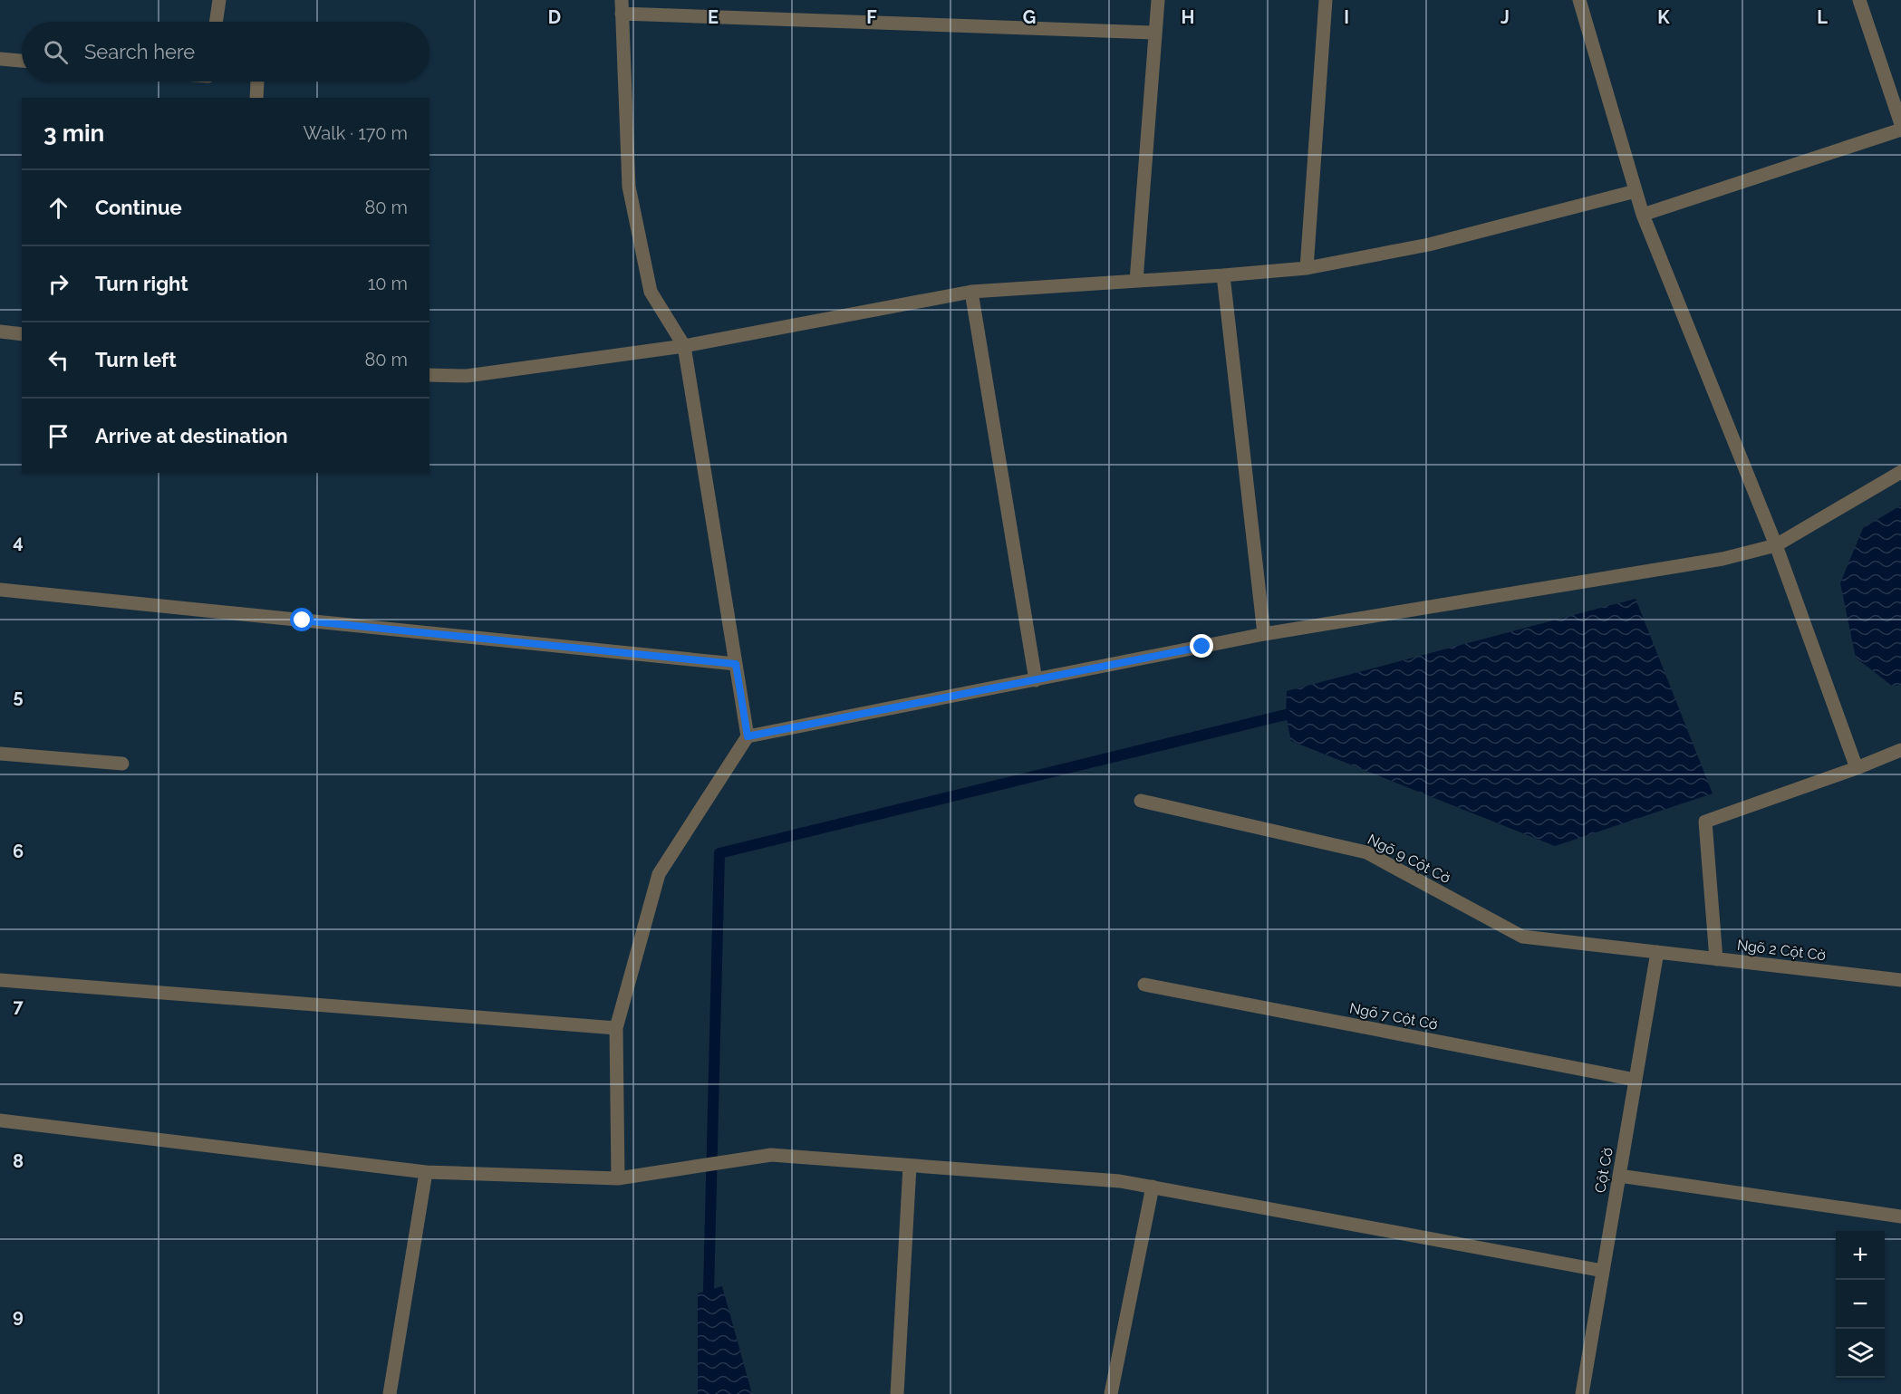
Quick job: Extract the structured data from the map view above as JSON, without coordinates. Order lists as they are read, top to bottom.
{
  "streets": {
    "street": [
      "Ngõ 9 Cột Cờ",
      "Ngõ 2 Cột Cờ",
      "Ngõ 7 Cột Cờ",
      "Cột Cờ"
    ]
  },
  "crossings": [
    ["Ngõ 9 Cột Cờ", "Ngõ 2 Cột Cờ"],
    ["Ngõ 9 Cột Cờ", "Cột Cờ"],
    ["Ngõ 2 Cột Cờ", "Cột Cờ"],
    ["Ngõ 7 Cột Cờ", "Cột Cờ"]
  ],
  "page": {
    "search": "Search here",
    "heading": ["3 min", "Walk · 170 m"],
    "list": [
      ["Continue", "80 m"],
      ["Turn right", "10 m"],
      ["Turn left", "80 m"],
      "Arrive at destination"
    ],
    "map_buttons": ["+", "−"]
  },
  "grid": {
    "columns": [
      "D",
      "E",
      "F",
      "G",
      "H",
      "I",
      "J",
      "K",
      "L"
    ],
    "rows": [
      "4",
      "5",
      "6",
      "7",
      "8",
      "9"
    ]
  }
}
